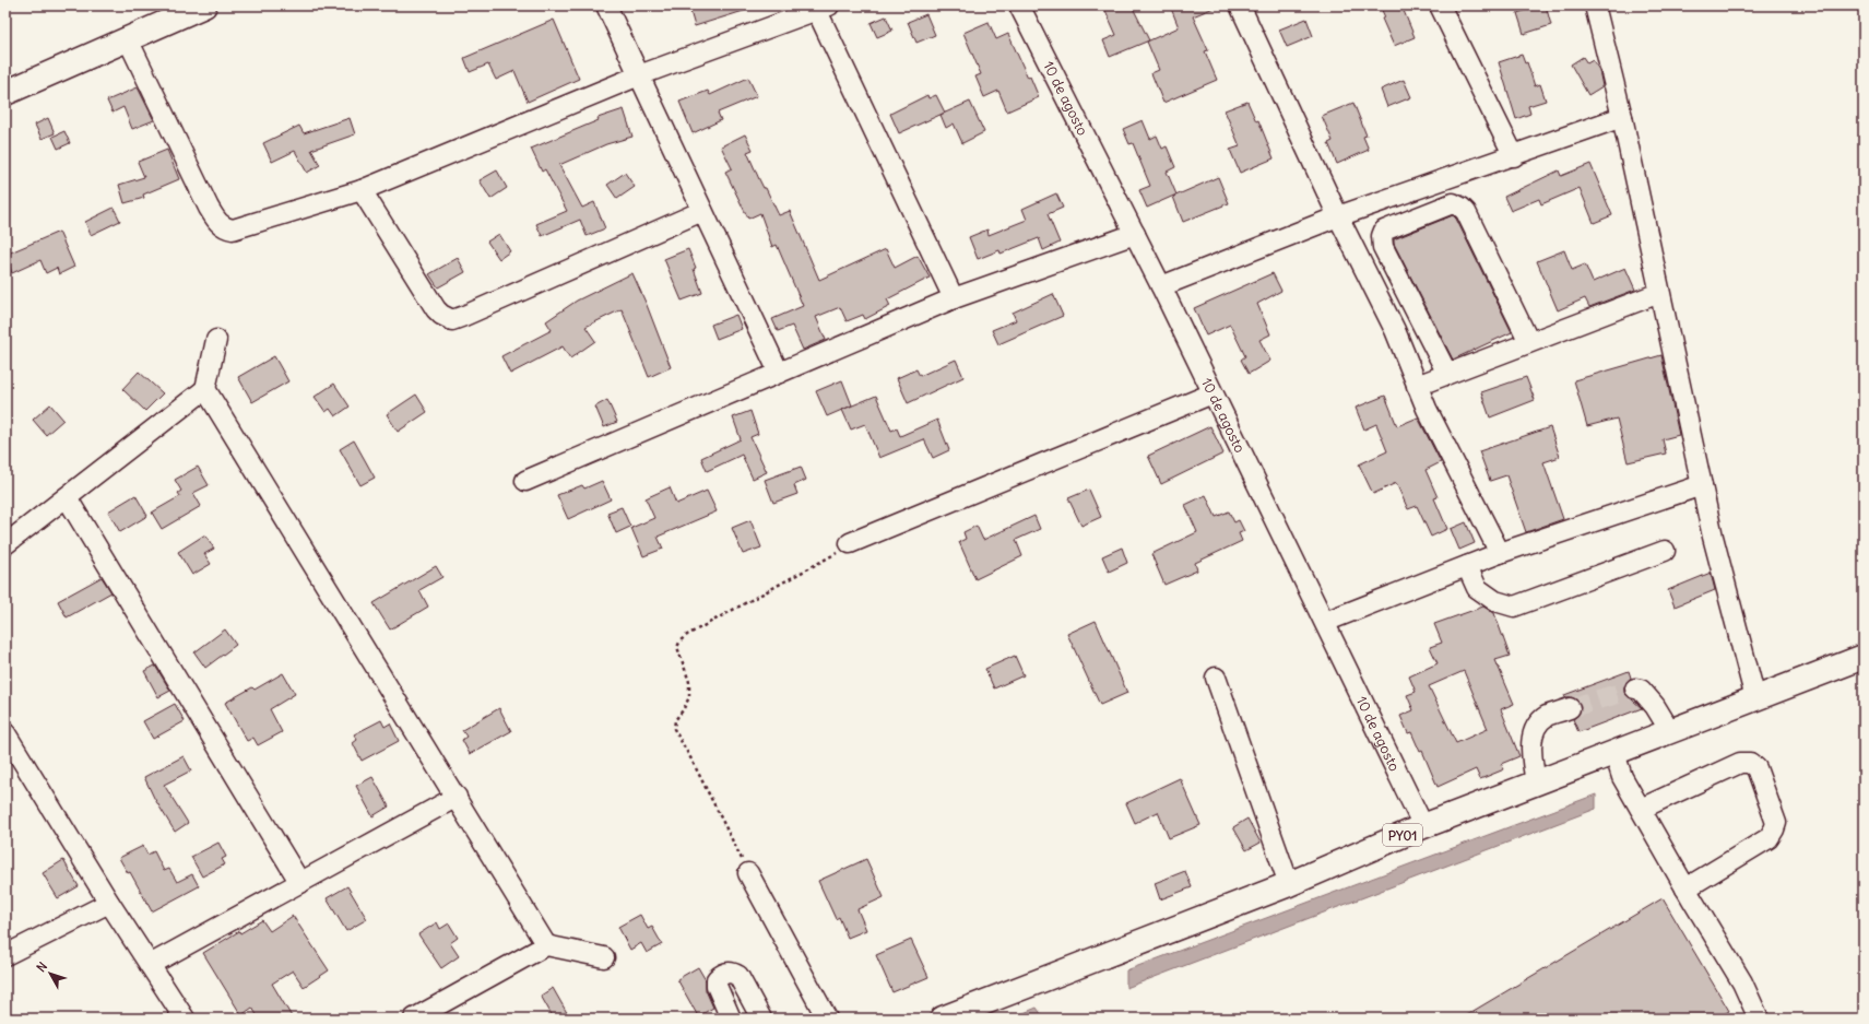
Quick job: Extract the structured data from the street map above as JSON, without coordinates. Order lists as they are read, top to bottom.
{
  "streets": {
    "main road": ["PY01"],
    "street": ["10 de agosto"]
  },
  "crossings": [
    ["10 de agosto", "PY01"]
  ],
  "north": "top left"
}
